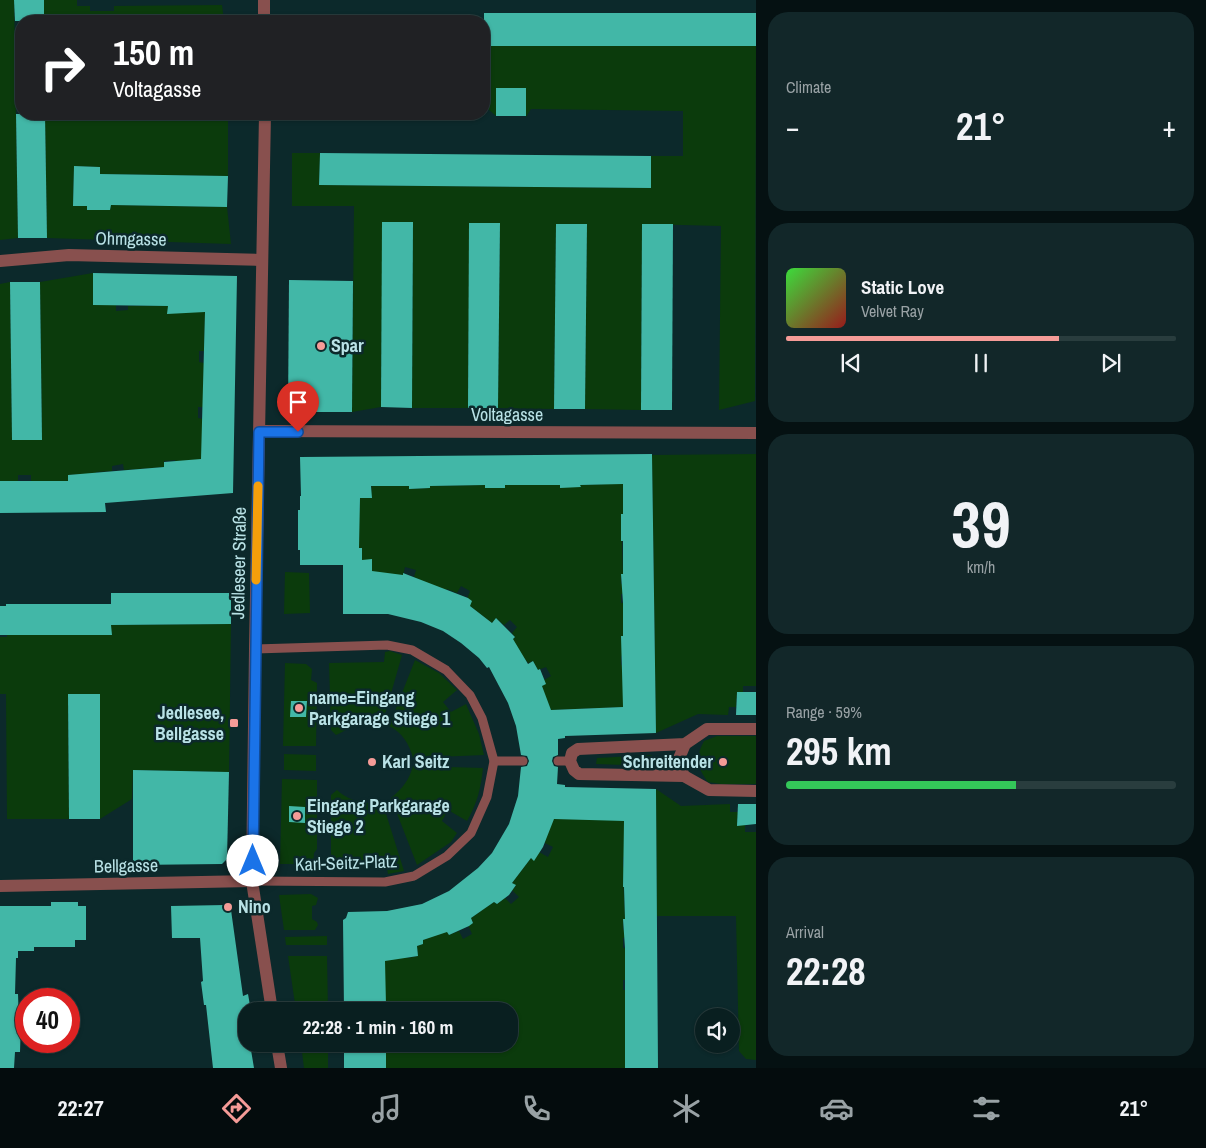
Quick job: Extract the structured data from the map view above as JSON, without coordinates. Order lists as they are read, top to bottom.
{
  "streets": {
    "street": [
      "Ohmgasse",
      "Voltagasse",
      "Jedleseer Straße",
      "Bellgasse"
    ],
    "lane": ["Karl-Seitz-Platz"]
  },
  "crossings": [
    ["Ohmgasse", "Jedleseer Straße"],
    ["Voltagasse", "Jedleseer Straße"],
    ["Jedleseer Straße", "Karl-Seitz-Platz"],
    ["Jedleseer Straße", "Bellgasse"],
    ["Karl-Seitz-Platz", "Bellgasse"]
  ],
  "places": {
    "other": [
      "Spar",
      "name=Eingang Parkgarage Stiege 1",
      "Karl Seitz",
      "Schreitender",
      "Eingang Parkgarage Stiege 2",
      "Nino"
    ],
    "transit": ["Jedlesee, Bellgasse"]
  },
  "page": {
    "tile": [
      "Climate",
      ["39", "km/h"],
      ["Range · 59%", "295 km"],
      ["Arrival", "22:28"]
    ],
    "turn": ["150 m", "Voltagasse"],
    "heat": ["−", "21°", "+"],
    "song": ["Static Love", "Velvet Ray"],
    "limit": "40",
    "trip": "22:28 · 1 min · 160 m",
    "tabs": ["22:27", "21°"]
  }
}
